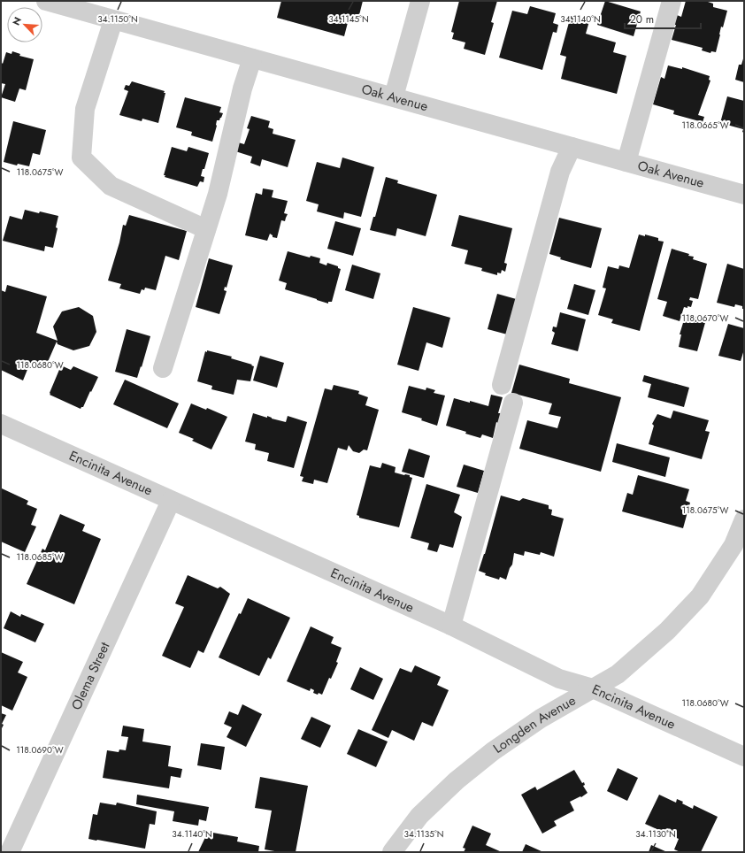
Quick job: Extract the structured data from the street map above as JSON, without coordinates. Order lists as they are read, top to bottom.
{
  "streets": {
    "street": [
      "Oak Avenue",
      "Encinita Avenue",
      "Olema Street",
      "Longden Avenue"
    ]
  },
  "crossings": [
    ["Encinita Avenue", "Olema Street"],
    ["Encinita Avenue", "Longden Avenue"]
  ],
  "scale_bar": "20 m",
  "north": "top left",
  "coordinates": [
    "34.1150°N",
    "34.1145°N",
    "34.1140°N",
    "118.0665°W",
    "118.0675°W",
    "118.0670°W",
    "118.0680°W",
    "118.0685°W",
    "118.0690°W",
    "34.1135°N",
    "34.1130°N"
  ]
}
